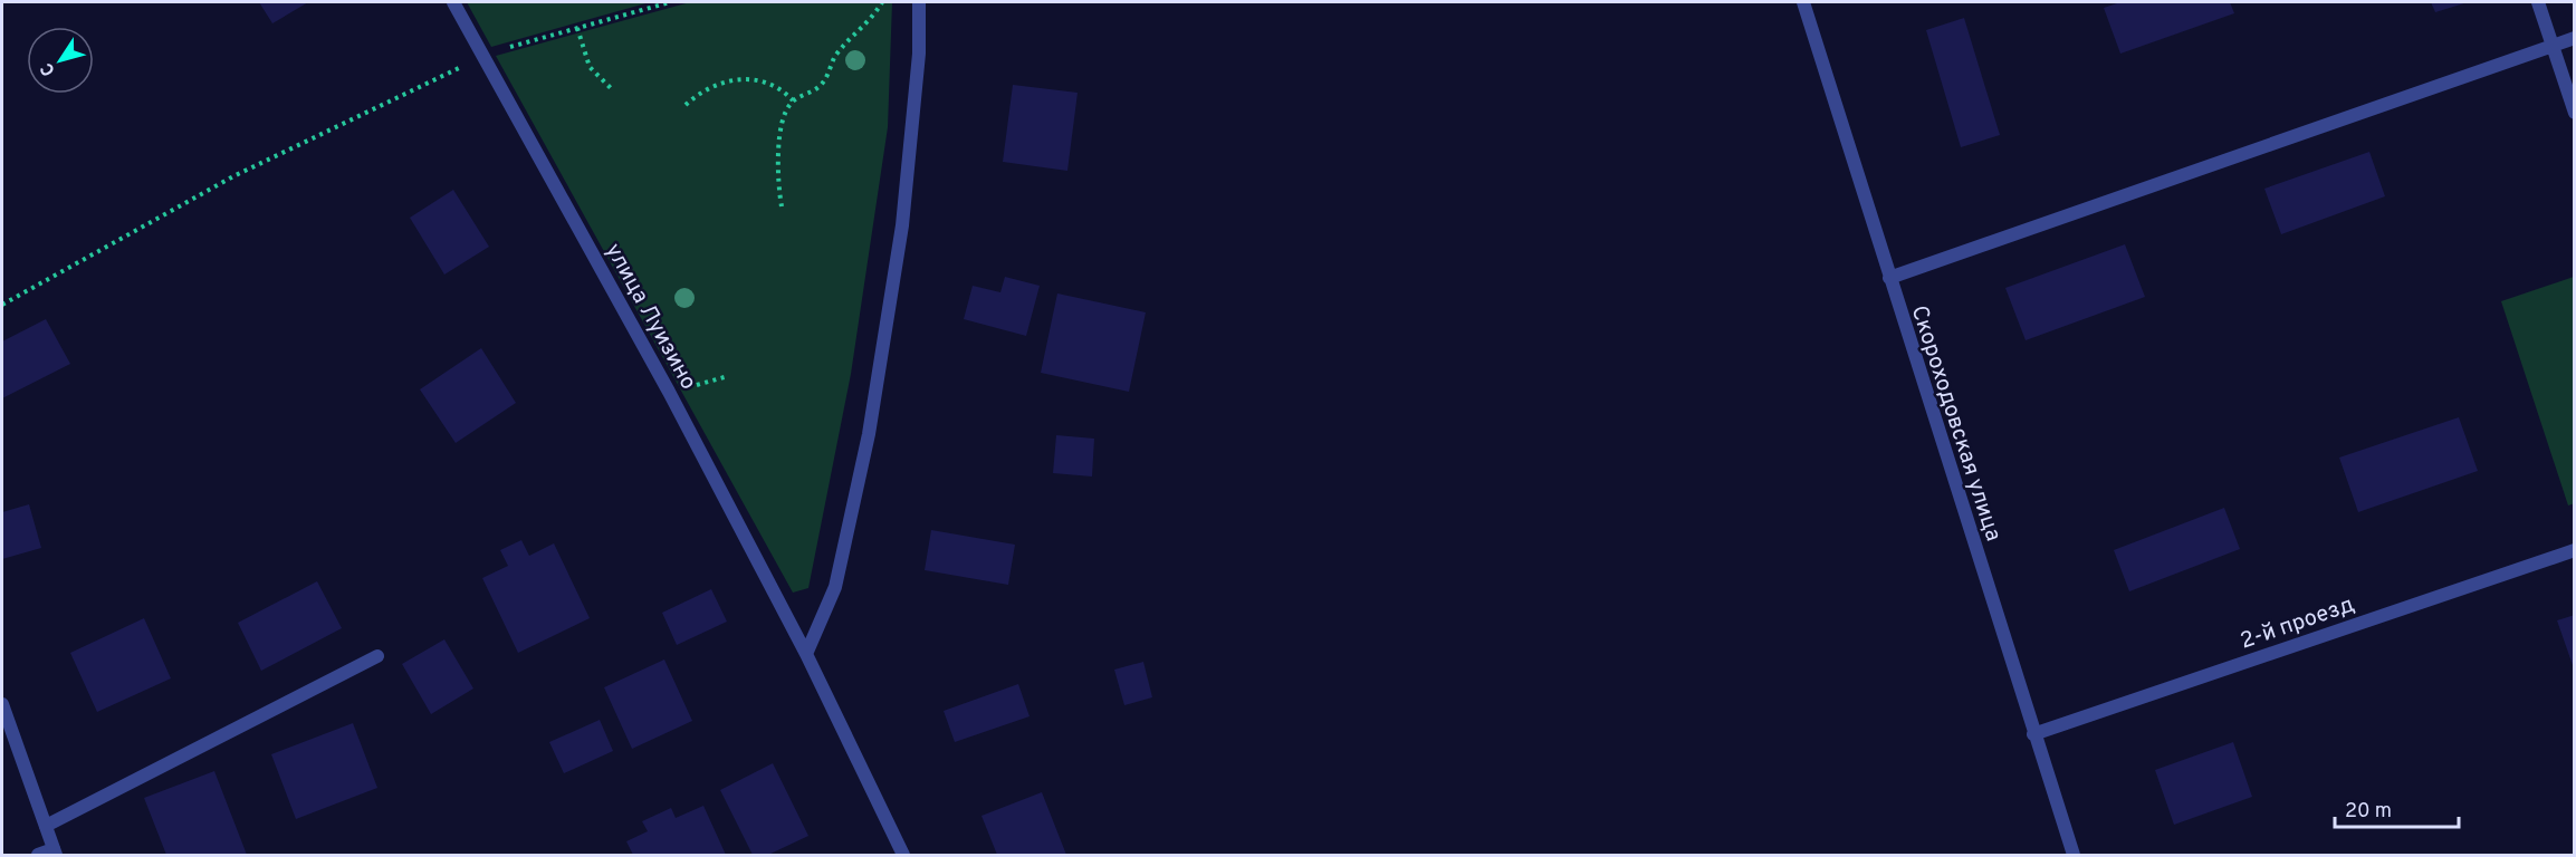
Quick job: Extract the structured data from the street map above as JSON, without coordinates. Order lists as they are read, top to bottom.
{
  "streets": {
    "street": ["улица Луизино", "Скороходовская улица", "2-й проезд"]
  },
  "crossings": [
    ["Скороходовская улица", "2-й проезд"]
  ],
  "scale_bar": "20 m",
  "north": "bottom left"
}
